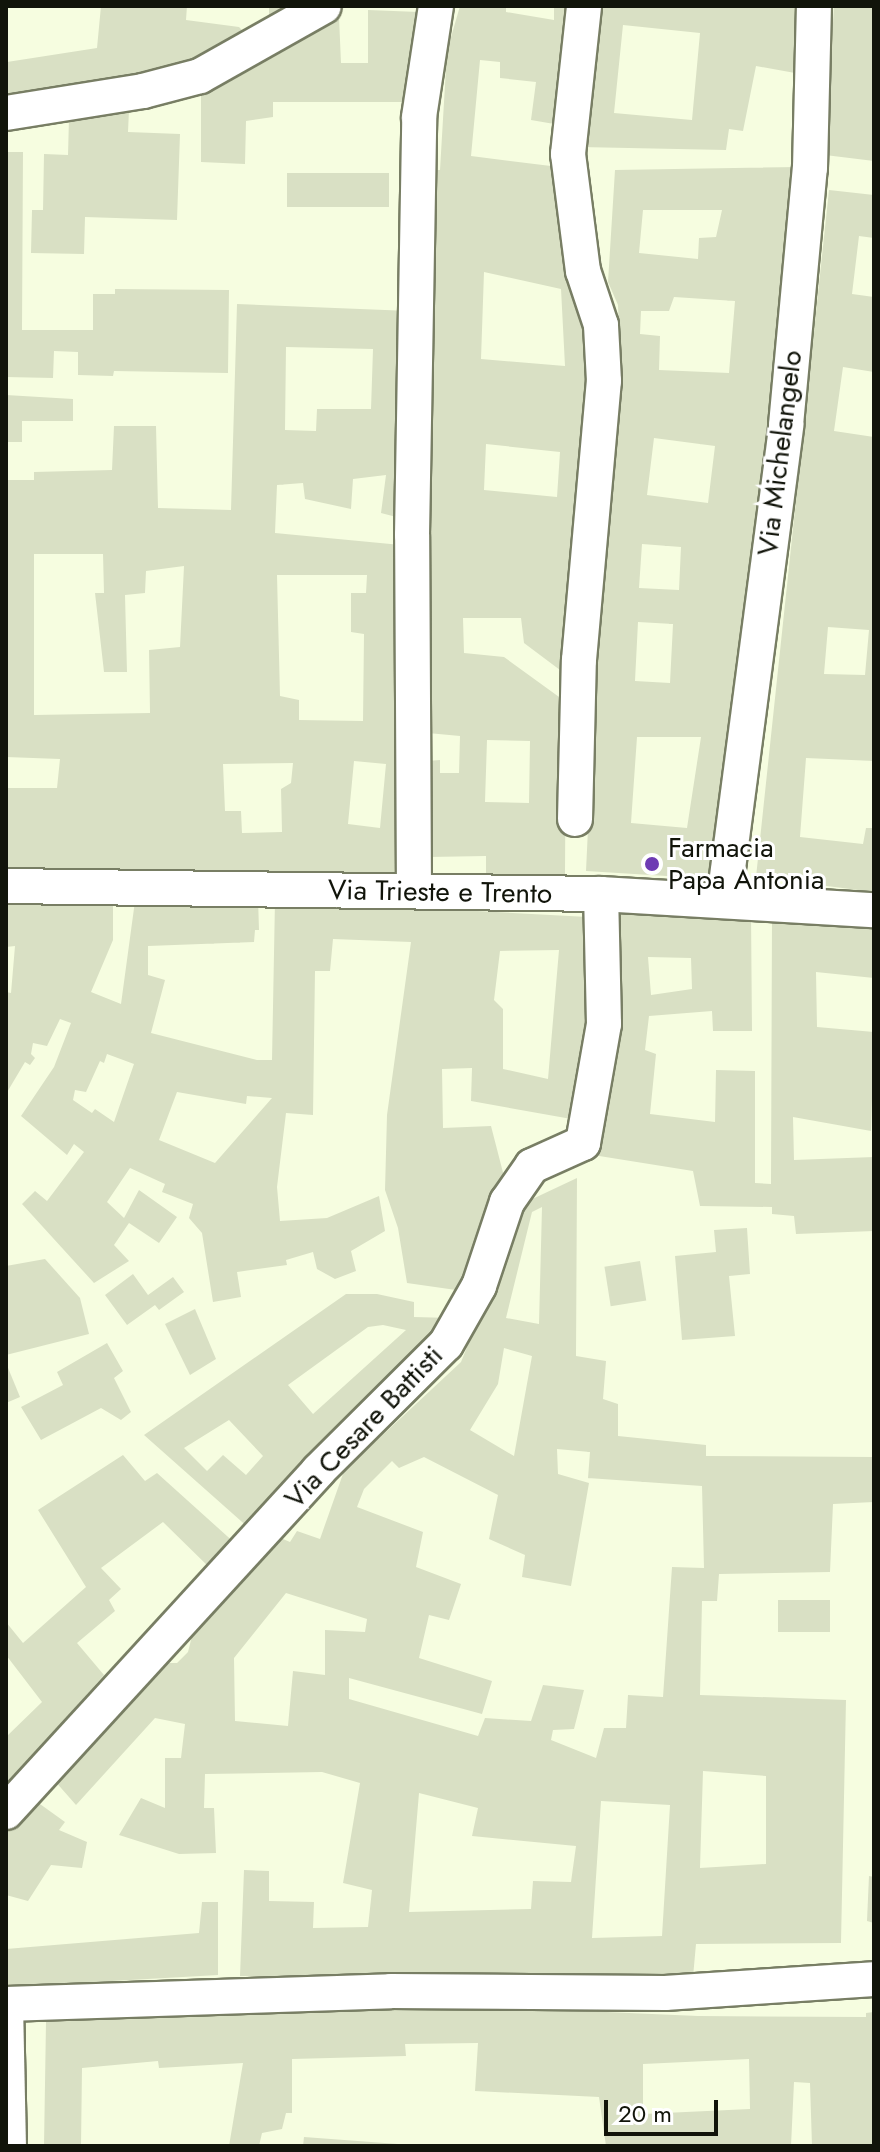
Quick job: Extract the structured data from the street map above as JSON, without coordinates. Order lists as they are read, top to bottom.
{
  "streets": {
    "street": ["Via Michelangelo", "Via Trieste e Trento", "Via Cesare Battisti"]
  },
  "crossings": [
    ["Via Michelangelo", "Via Trieste e Trento"],
    ["Via Trieste e Trento", "Via Cesare Battisti"]
  ],
  "places": ["Farmacia Papa Antonia"],
  "scale_bar": "20 m"
}
